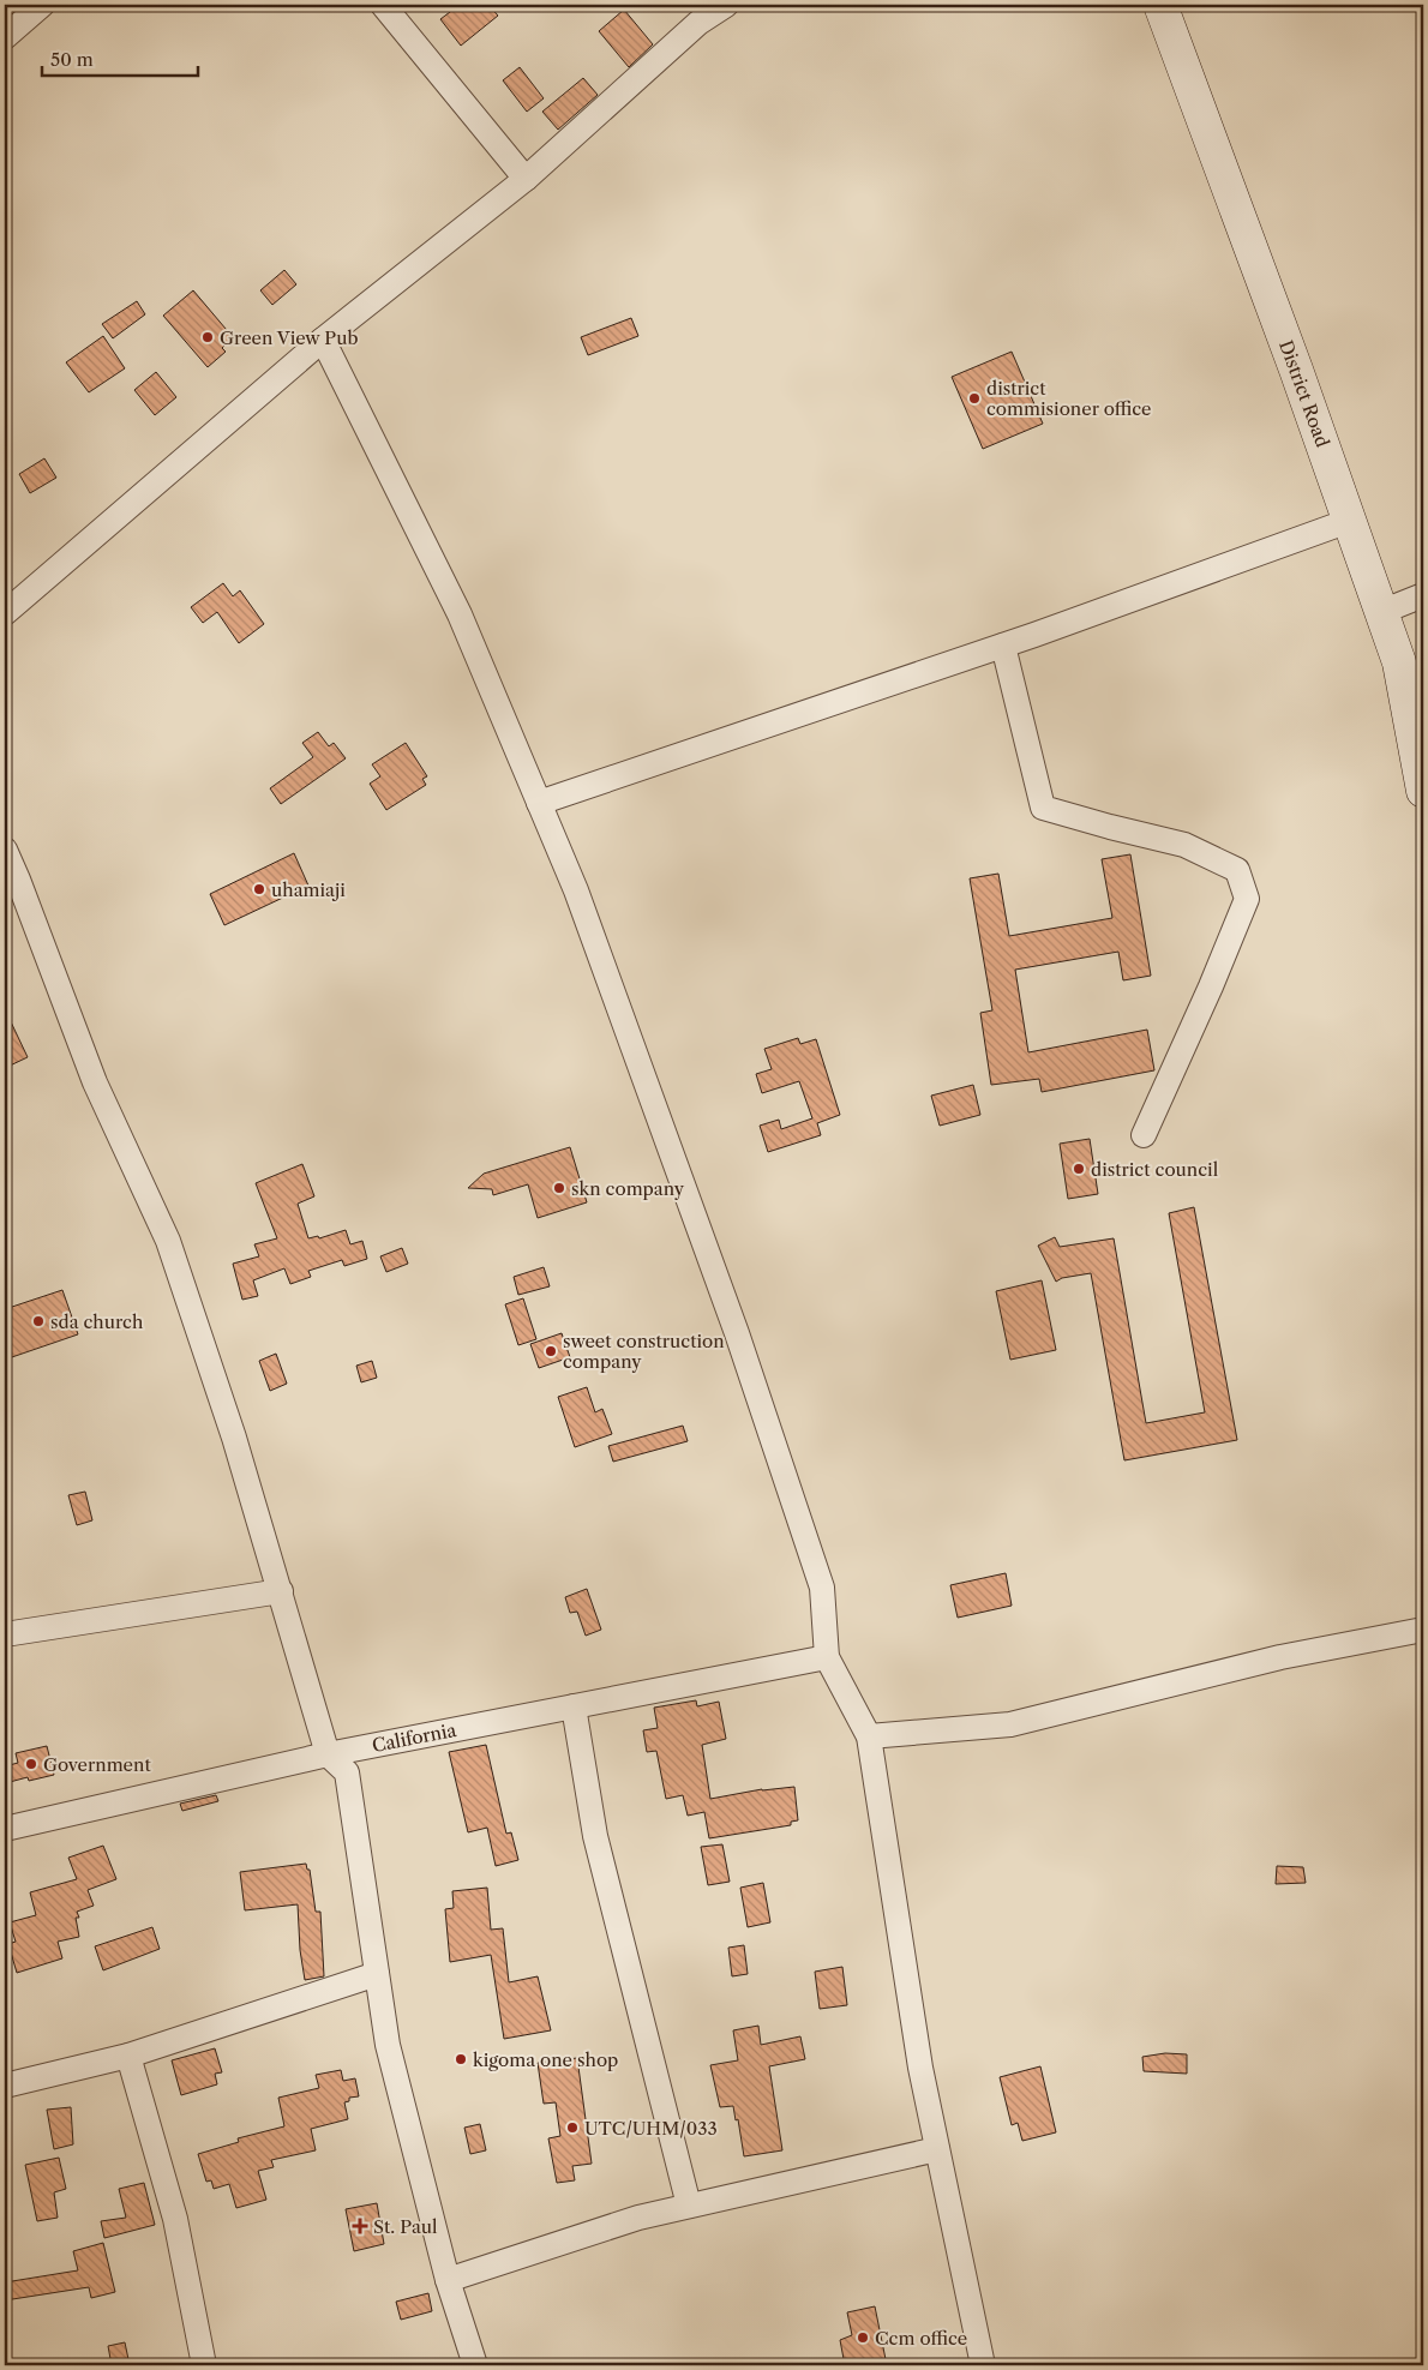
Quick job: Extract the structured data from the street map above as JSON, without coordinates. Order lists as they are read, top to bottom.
{
  "streets": {
    "street": ["District Road", "California"]
  },
  "places": {
    "other": [
      "Green View Pub",
      "district commisioner office",
      "uhamiaji",
      "district council",
      "skn company",
      "sda church",
      "sweet construction company",
      "Government",
      "kigoma one shop",
      "UTC/UHM/033",
      "Ccm office"
    ],
    "health": ["St. Paul"]
  },
  "scale_bar": "50 m"
}
